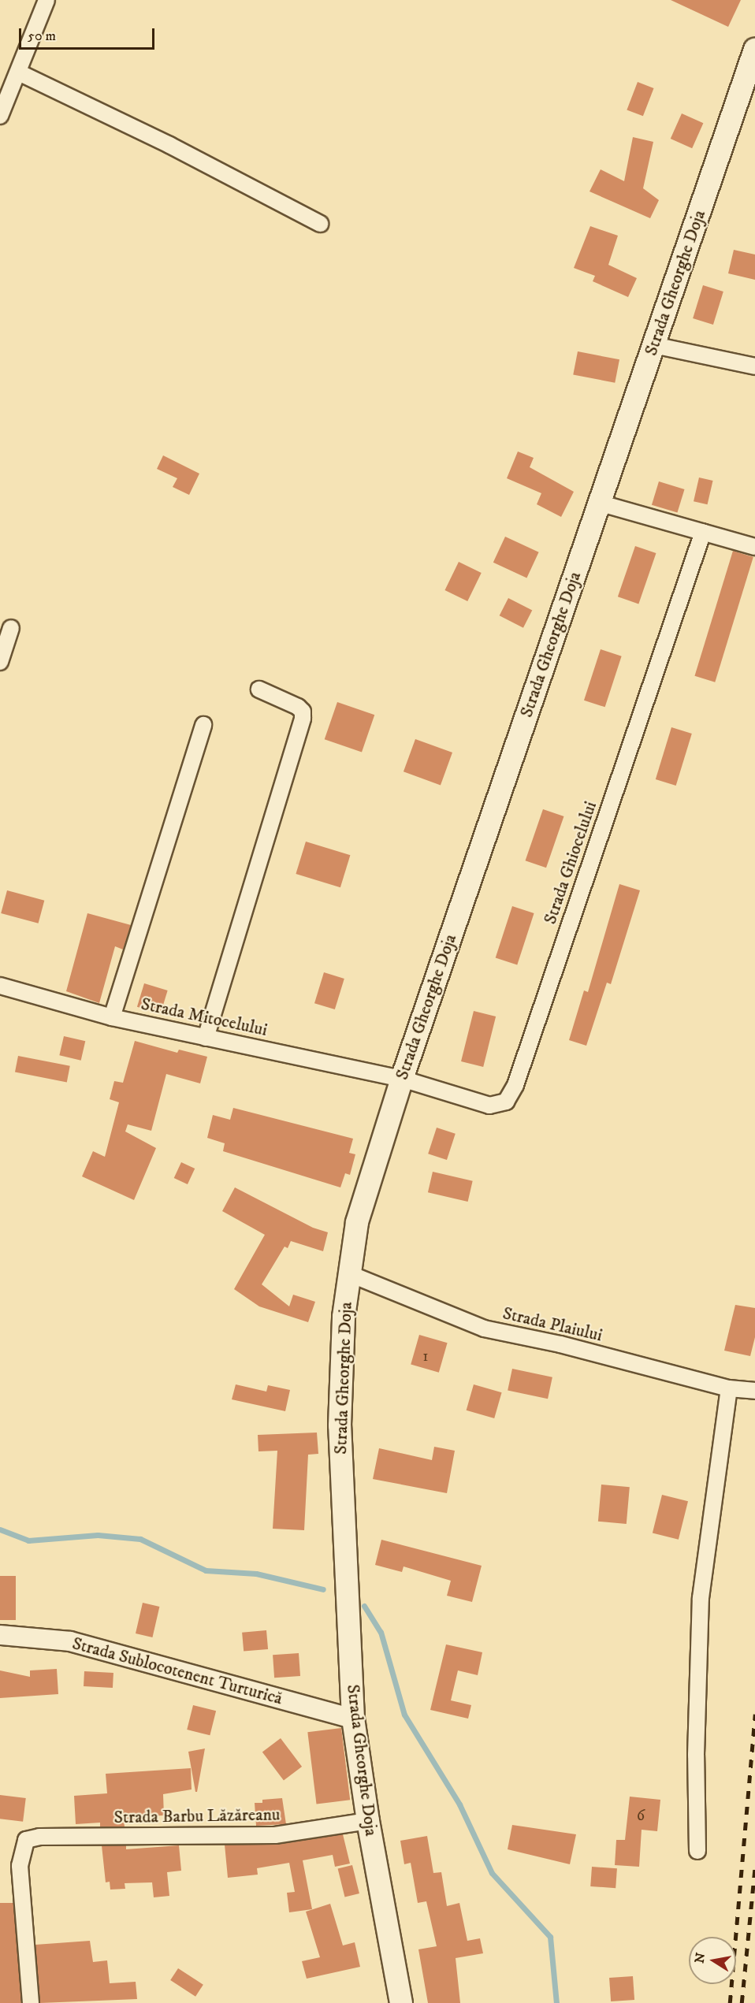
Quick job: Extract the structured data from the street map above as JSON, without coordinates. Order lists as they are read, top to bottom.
{
  "streets": {
    "main road": ["Strada Gheorghe Doja"],
    "street": [
      "Strada Ghiocelului",
      "Strada Mitocelului",
      "Strada Plaiului",
      "Strada Sublocotenent Turturică",
      "Strada Barbu Lăzăreanu"
    ]
  },
  "crossings": [
    ["Strada Gheorghe Doja", "Strada Ghiocelului"],
    ["Strada Gheorghe Doja", "Strada Mitocelului"],
    ["Strada Gheorghe Doja", "Strada Plaiului"],
    ["Strada Gheorghe Doja", "Strada Sublocotenent Turturică"],
    ["Strada Gheorghe Doja", "Strada Barbu Lăzăreanu"],
    ["Strada Ghiocelului", "Strada Mitocelului"]
  ],
  "house_numbers": ["1", "6"],
  "scale_bar": "50 m",
  "north": "left"
}
